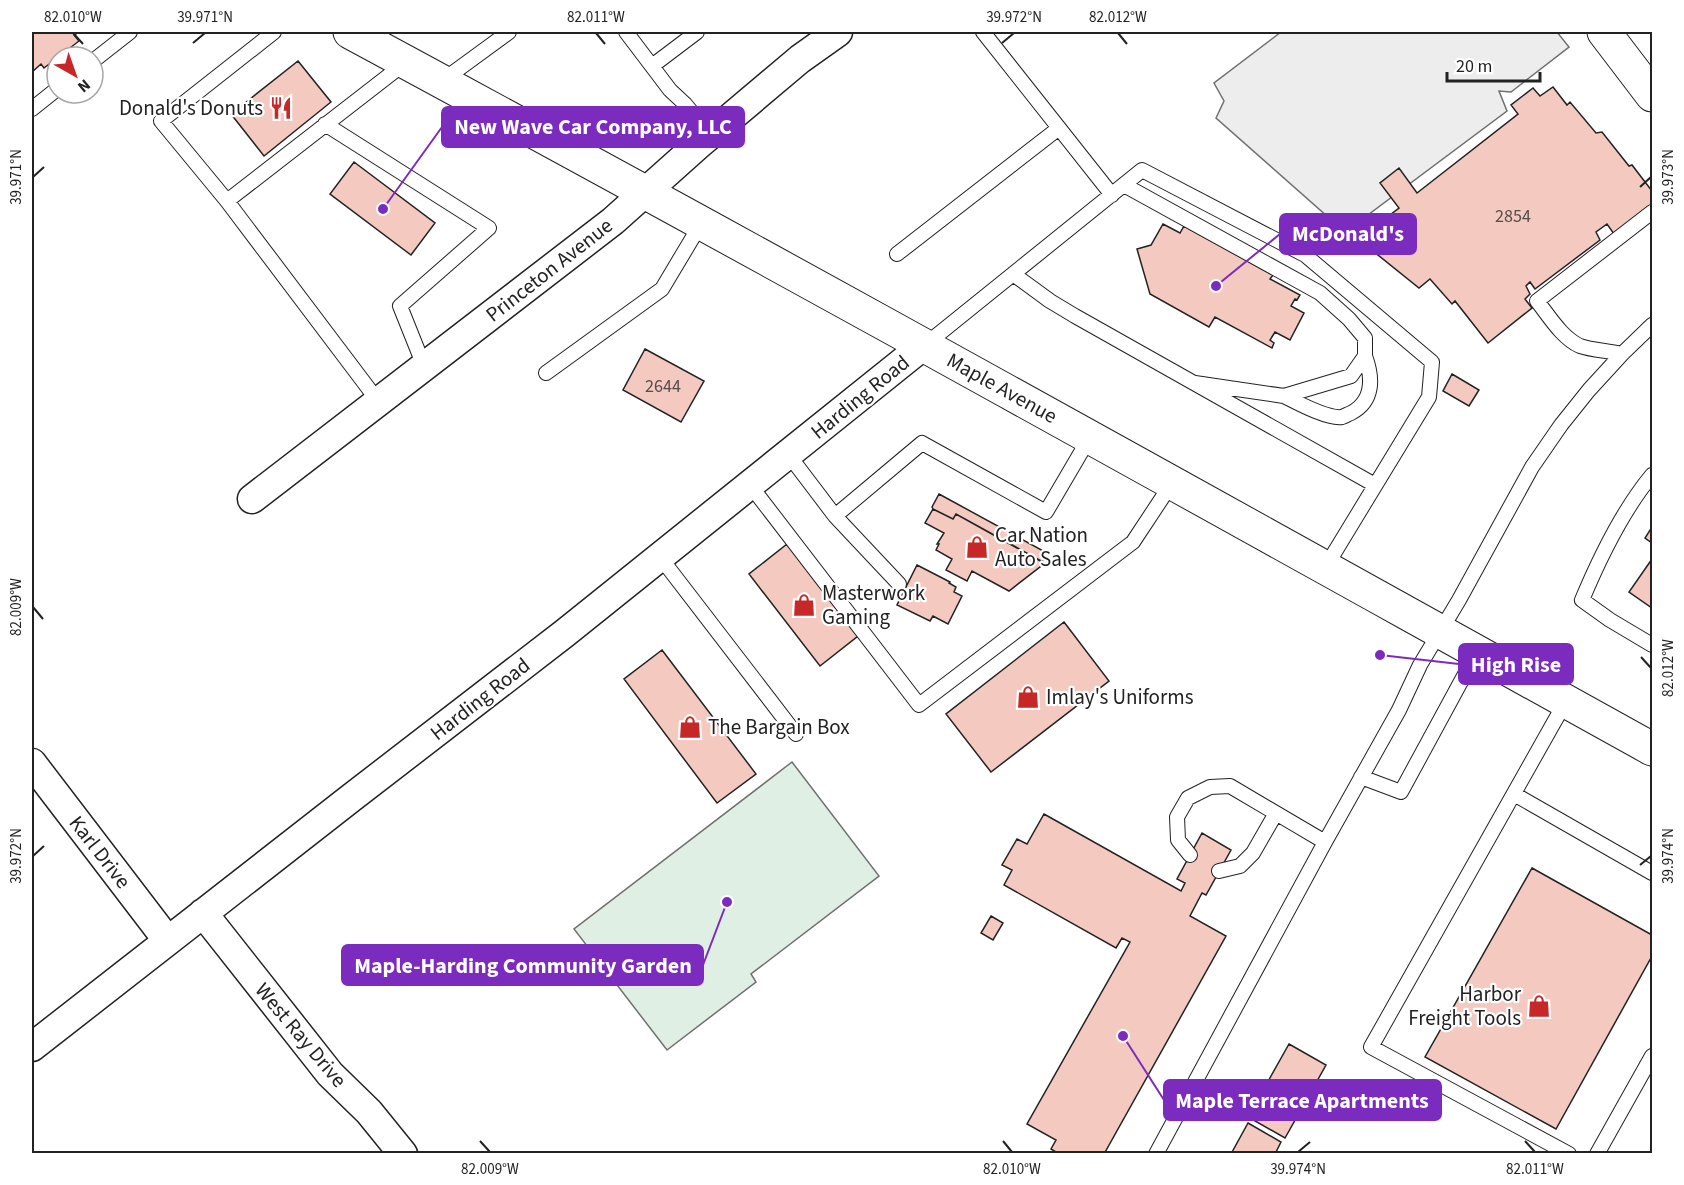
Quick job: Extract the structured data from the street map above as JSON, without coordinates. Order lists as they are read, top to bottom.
{
  "streets": {
    "main road": ["Maple Avenue"],
    "street": [
      "Princeton Avenue",
      "Harding Road",
      "Karl Drive",
      "West Ray Drive"
    ]
  },
  "crossings": [
    ["Princeton Avenue", "Maple Avenue"],
    ["Maple Avenue", "Harding Road"],
    ["Harding Road", "Karl Drive"],
    ["Harding Road", "West Ray Drive"]
  ],
  "places": {
    "restaurant": ["Donald's Donuts"],
    "other": [
      "New Wave Car Company, LLC",
      "McDonald's",
      "High Rise",
      "Maple-Harding Community Garden",
      "Maple Terrace Apartments"
    ],
    "shop": [
      "Car Nation Auto Sales",
      "Masterwork Gaming",
      "Imlay's Uniforms",
      "The Bargain Box",
      "Harbor Freight Tools"
    ]
  },
  "house_numbers": ["2854", "2644"],
  "scale_bar": "20 m",
  "north": "bottom right",
  "coordinates": [
    "82.010°W",
    "39.971°N",
    "82.011°W",
    "39.972°N",
    "82.012°W",
    "39.973°N",
    "82.009°W",
    "39.974°N"
  ]
}
